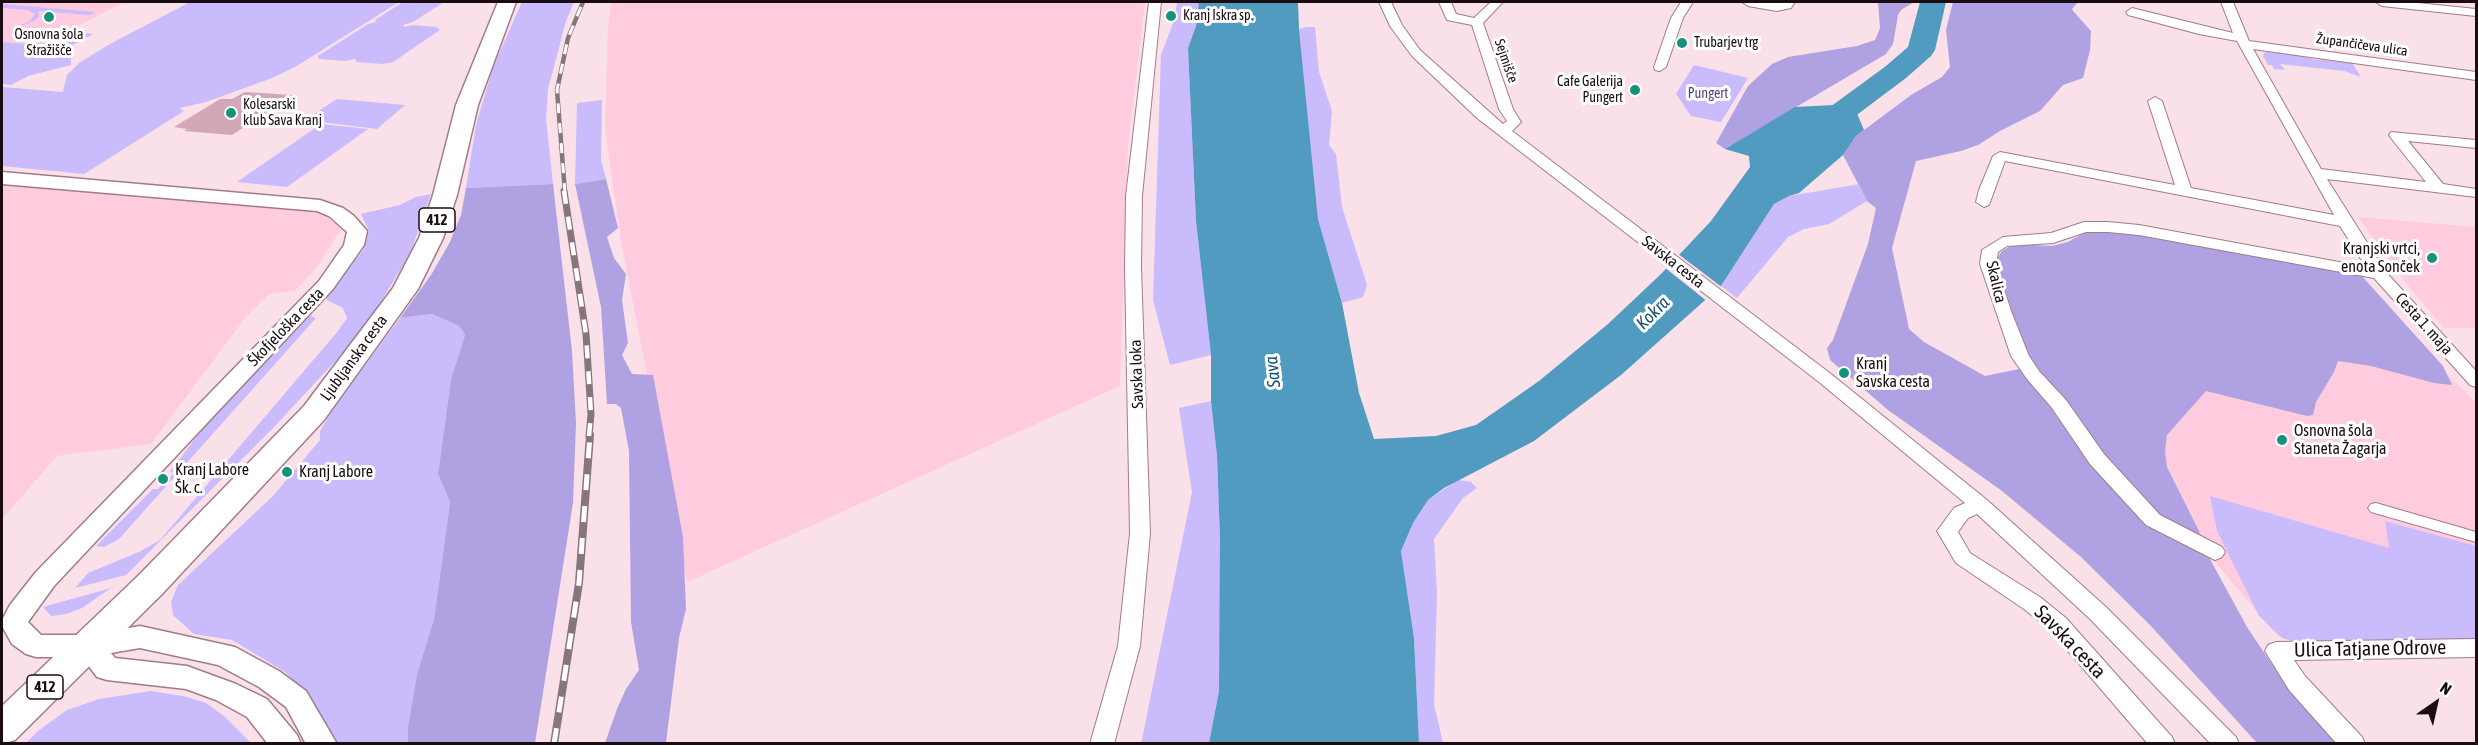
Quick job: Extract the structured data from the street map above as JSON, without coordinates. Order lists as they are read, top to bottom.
{
  "streets": {
    "main road": ["412", "Ljubljanska cesta"],
    "street": [
      "Župančičeva ulica",
      "Sejmišče",
      "Savska cesta",
      "Skalica",
      "Cesta 1. maja",
      "Škofjeloška cesta",
      "Savska loka",
      "Ulica Tatjane Odrove"
    ]
  },
  "crossings": [
    ["Župančičeva ulica", "Cesta 1. maja"],
    ["Sejmišče", "Savska cesta"],
    ["Skalica", "Cesta 1. maja"],
    ["Škofjeloška cesta", "Ljubljanska cesta"]
  ],
  "water": ["Kokra", "Sava"],
  "parks": ["Pungert"],
  "places": [
    "Kranj Iskra sp.",
    "Osnovna šola Stražišče",
    "Trubarjev trg",
    "Cafe Galerija Pungert",
    "Kolesarski klub Sava Kranj",
    "Kranjski vrtci, enota Sonček",
    "Kranj Savska cesta",
    "Osnovna šola Staneta Žagarja",
    "Kranj Labore",
    "Kranj Labore Šk. c."
  ],
  "north": "top right"
}
